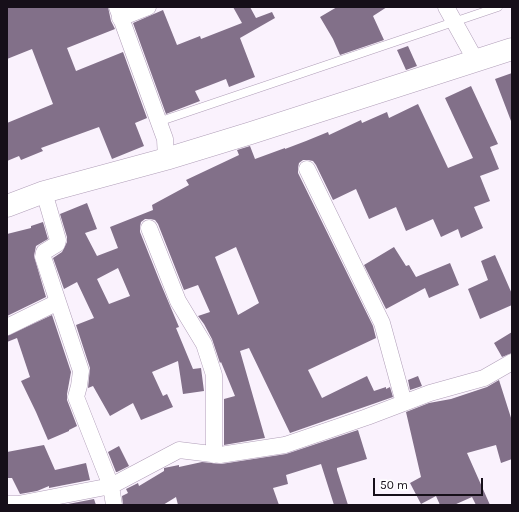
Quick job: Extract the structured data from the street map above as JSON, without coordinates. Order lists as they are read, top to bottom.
{
  "scale_bar": "50 m"
}
